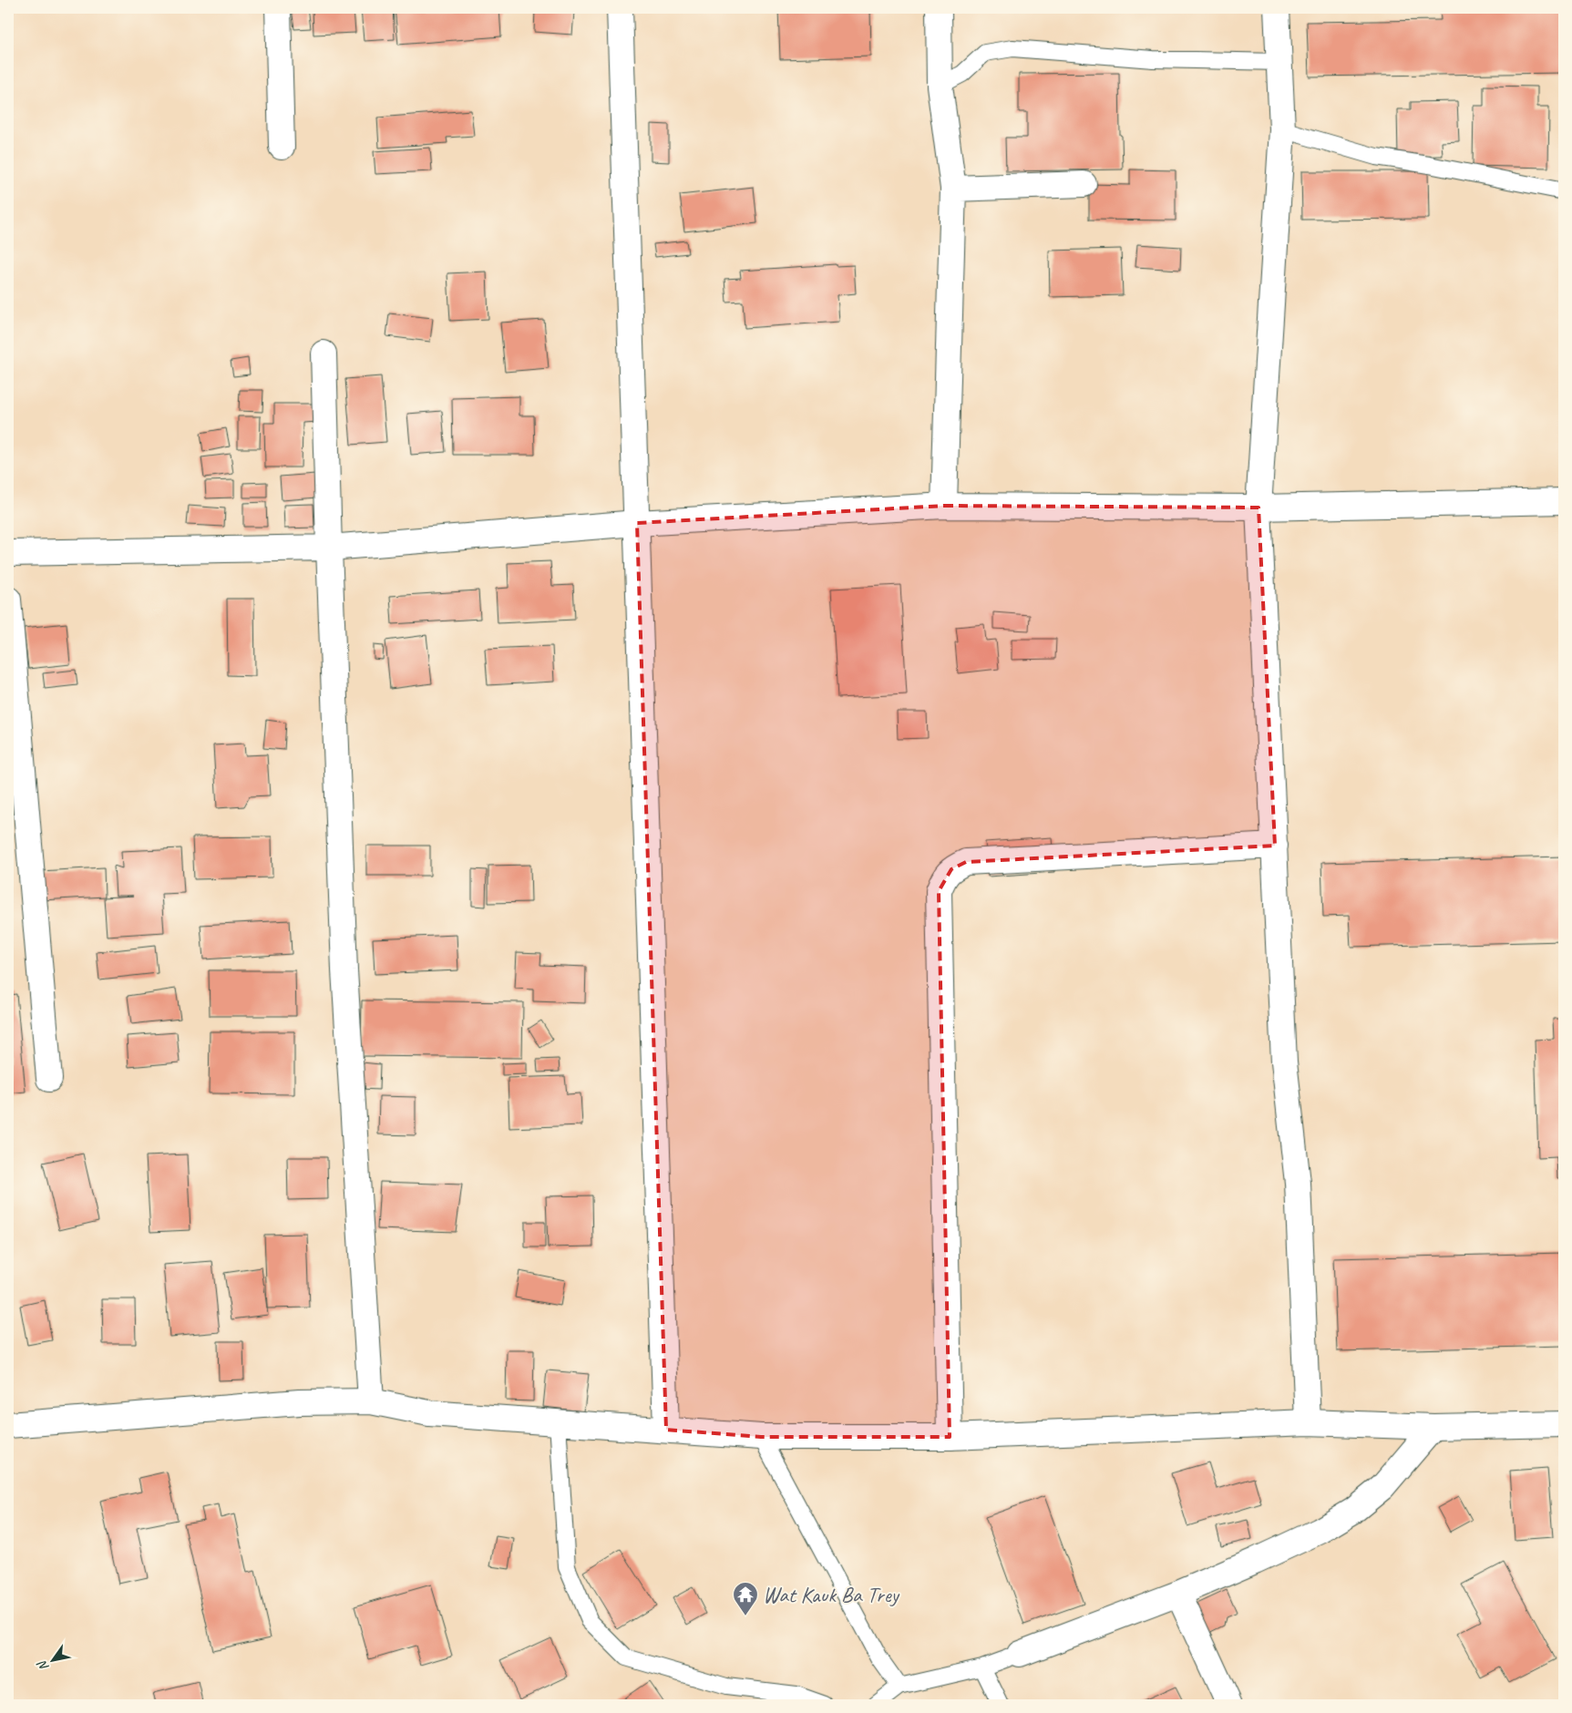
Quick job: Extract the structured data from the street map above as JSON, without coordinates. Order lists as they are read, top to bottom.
{
  "places": {
    "temple": ["Wat Kauk Ba Trey"]
  },
  "north": "bottom left"
}
